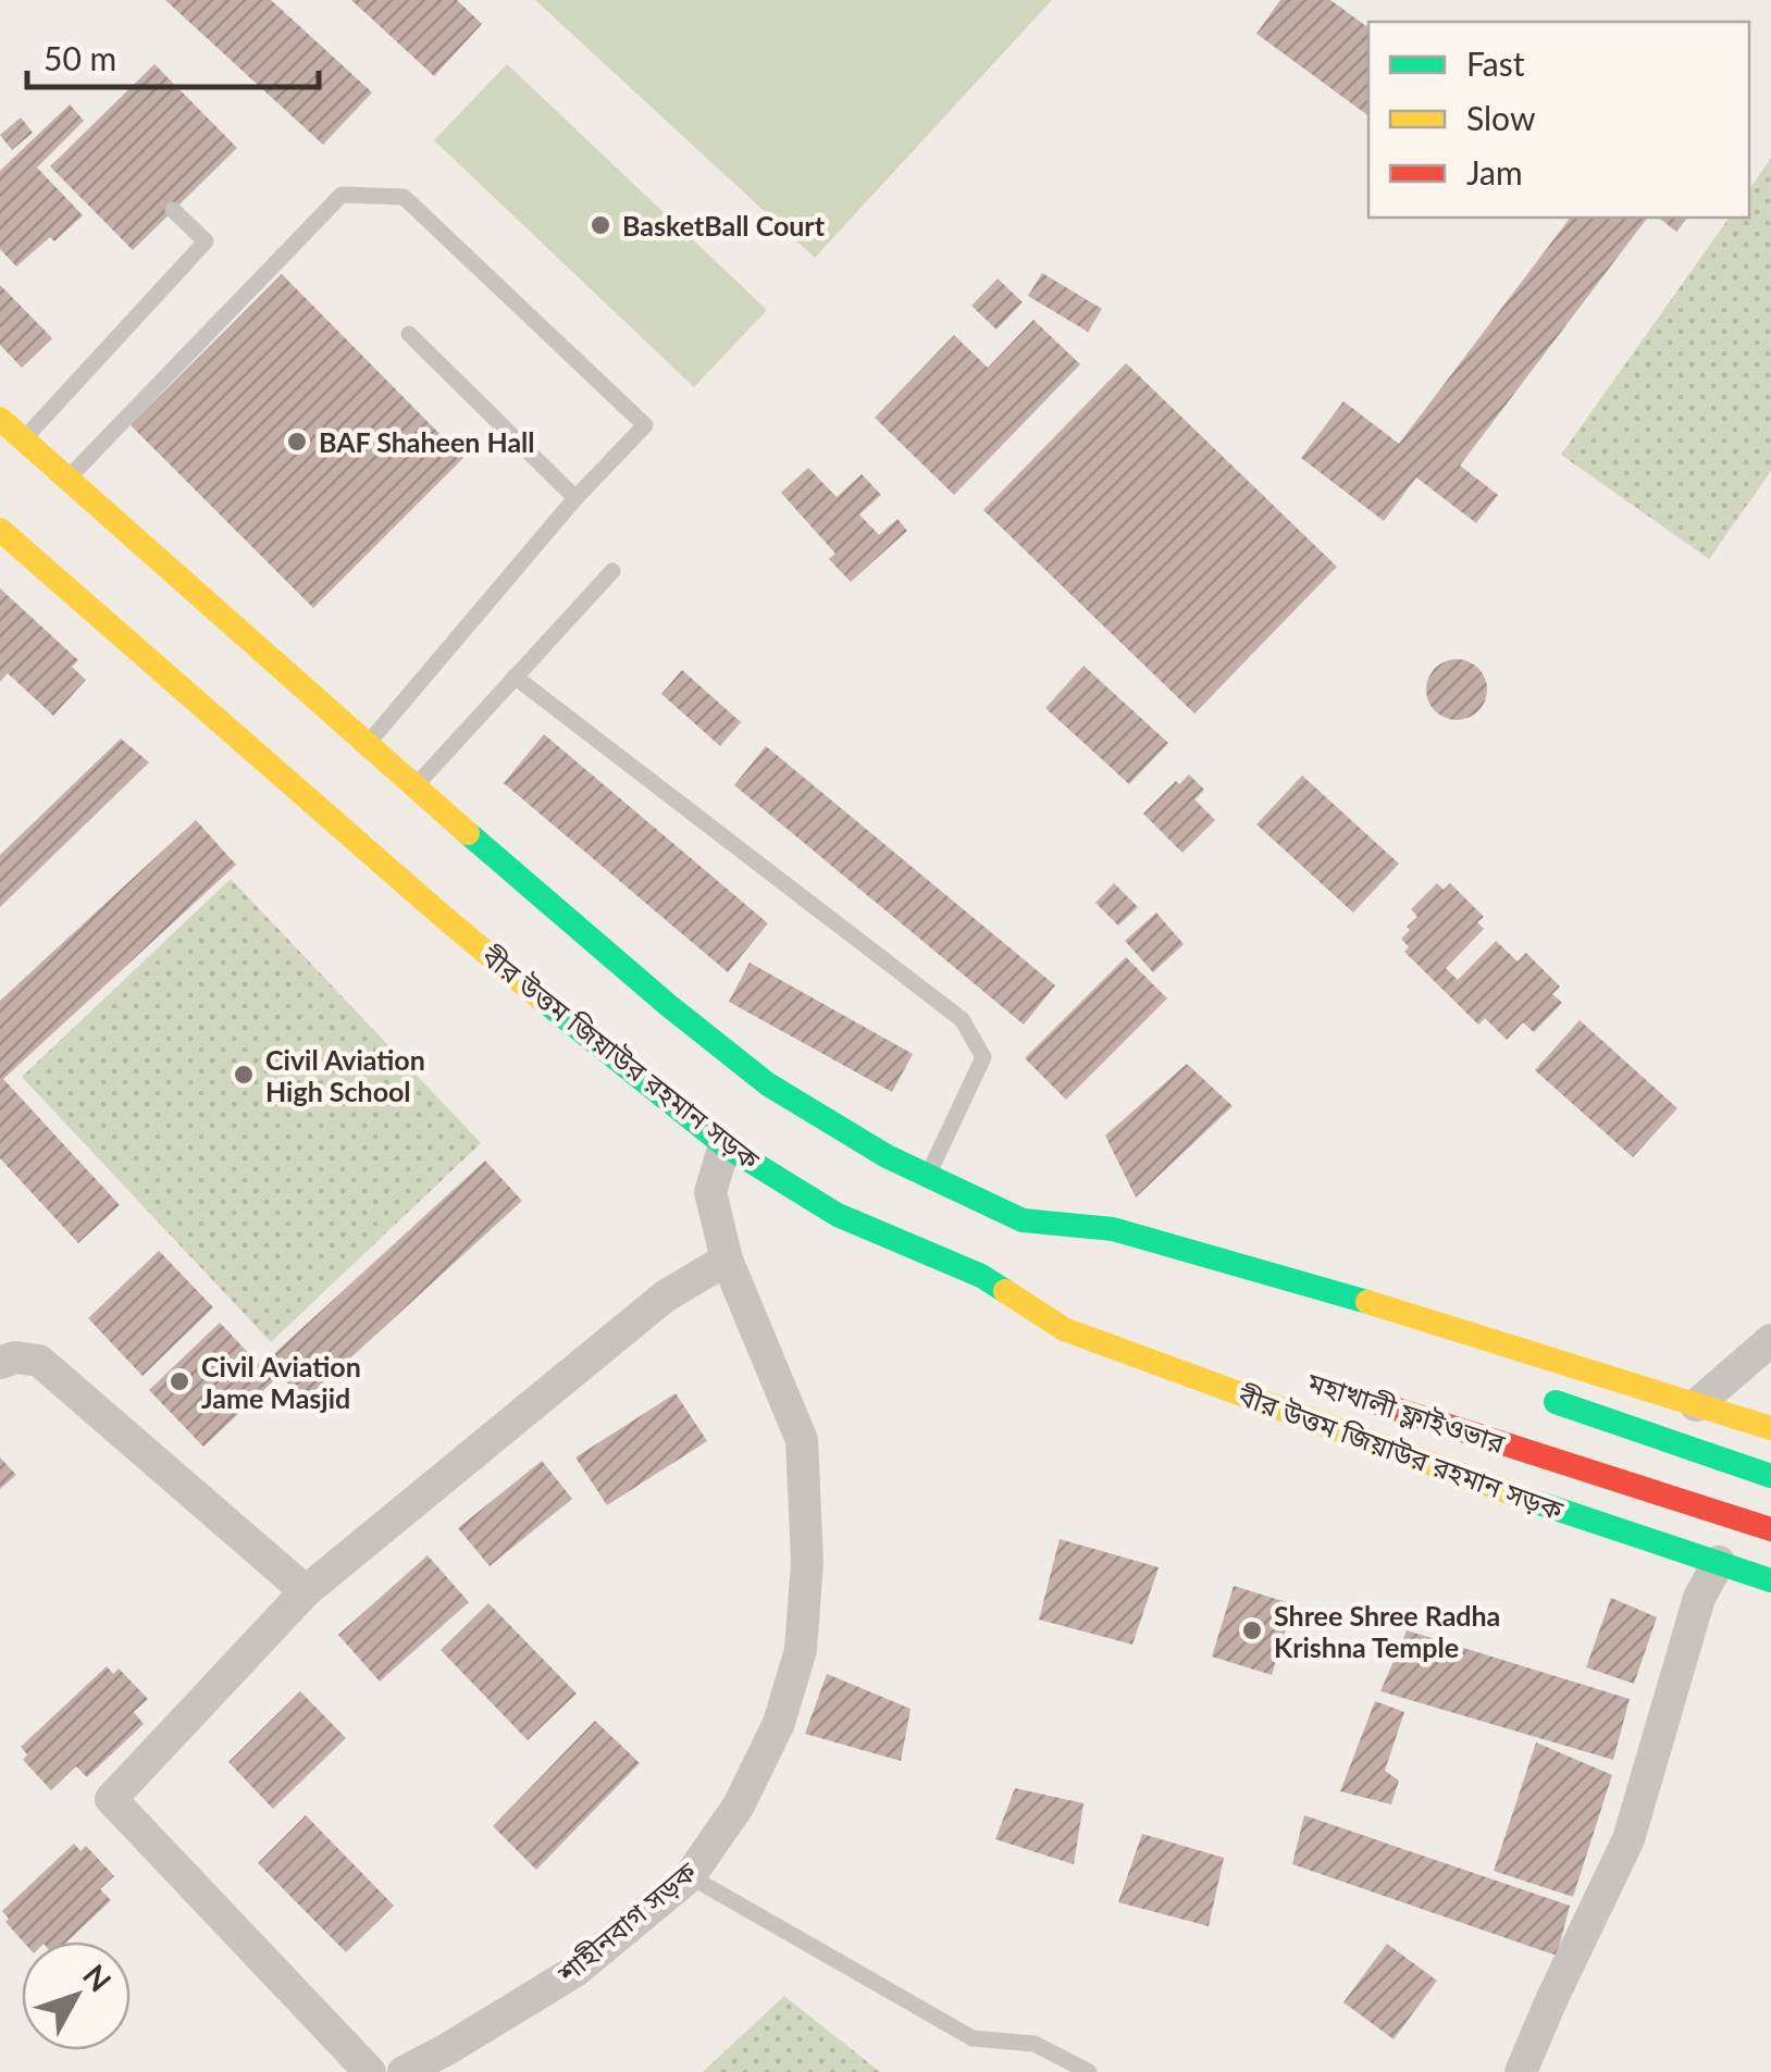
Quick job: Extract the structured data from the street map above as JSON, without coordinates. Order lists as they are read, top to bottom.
{
  "streets": {
    "highway": ["বীর উত্তম জিয়াউর রহমান সড়ক", "মহাখালী ফ্লাইওভার"],
    "street": ["শাহীনবাগ সড়ক"]
  },
  "crossings": [
    ["বীর উত্তম জিয়াউর রহমান সড়ক", "শাহীনবাগ সড়ক"]
  ],
  "places": [
    "BasketBall Court",
    "BAF Shaheen Hall",
    "Civil Aviation High School",
    "Civil Aviation Jame Masjid",
    "Shree Shree Radha Krishna Temple"
  ],
  "legend": ["Fast", "Slow", "Jam"],
  "scale_bar": "50 m",
  "north": "top right"
}
